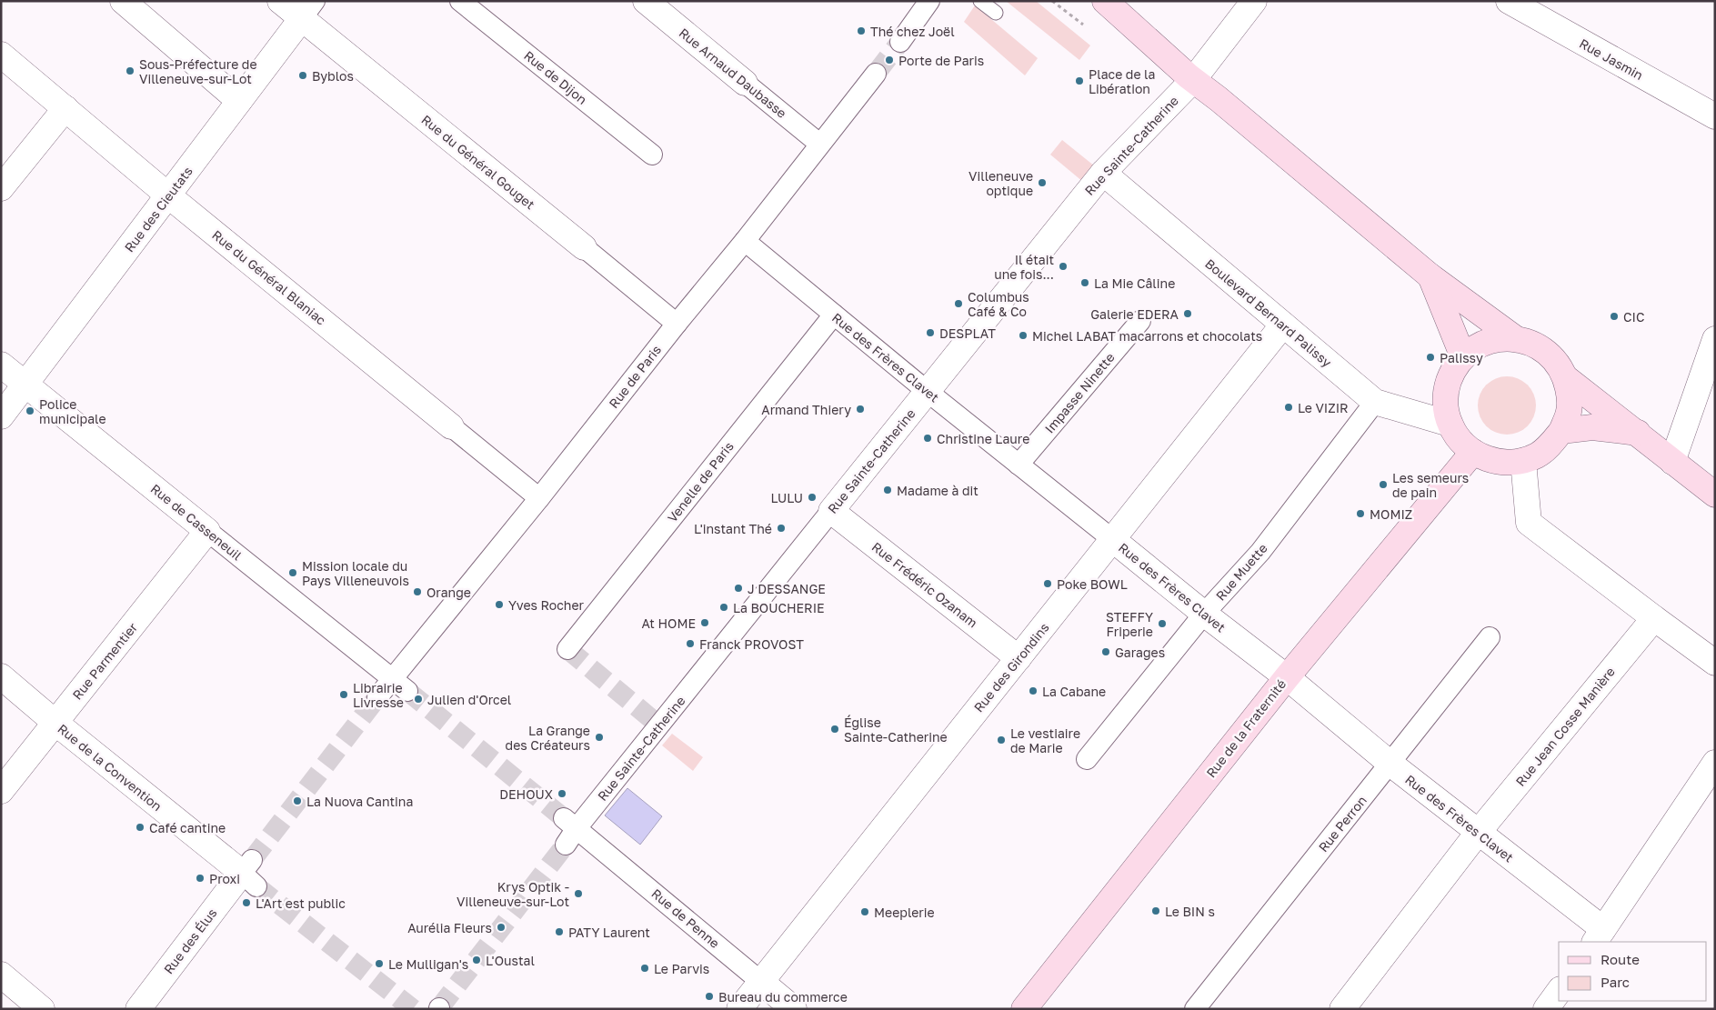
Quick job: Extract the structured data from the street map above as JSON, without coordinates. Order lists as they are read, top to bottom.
{
  "streets": {
    "main road": ["Rue de la Fraternité"],
    "street": [
      "Rue Jasmin",
      "Rue Arnaud Daubasse",
      "Rue de Dijon",
      "Rue Sainte-Catherine",
      "Rue du Général Gouget",
      "Rue des Cieutats",
      "Rue du Général Blaniac",
      "Boulevard Bernard Palissy",
      "Rue des Frères Clavet",
      "Rue de Paris",
      "Impasse Ninette",
      "Venelle de Paris",
      "Rue de Casseneuil",
      "Rue Muette",
      "Rue Frédéric Ozanam",
      "Rue Parmentier",
      "Rue des Girondins",
      "Rue Jean Cosse Manière",
      "Rue de la Convention",
      "Rue Perron",
      "Rue de Penne",
      "Rue des Élus"
    ]
  },
  "crossings": [
    ["Rue Arnaud Daubasse", "Rue de Paris"],
    ["Rue Sainte-Catherine", "Boulevard Bernard Palissy"],
    ["Rue Sainte-Catherine", "Rue des Frères Clavet"],
    ["Rue Sainte-Catherine", "Rue Frédéric Ozanam"],
    ["Rue Sainte-Catherine", "Rue de Penne"],
    ["Rue du Général Gouget", "Rue des Cieutats"],
    ["Rue du Général Gouget", "Rue de Paris"],
    ["Rue des Cieutats", "Rue du Général Blaniac"],
    ["Rue des Cieutats", "Rue de Casseneuil"],
    ["Rue du Général Blaniac", "Rue de Paris"],
    ["Boulevard Bernard Palissy", "Rue Muette"],
    ["Boulevard Bernard Palissy", "Rue des Girondins"],
    ["Boulevard Bernard Palissy", "Rue de la Fraternité"],
    ["Rue des Frères Clavet", "Rue de Paris"],
    ["Rue des Frères Clavet", "Impasse Ninette"],
    ["Rue des Frères Clavet", "Venelle de Paris"],
    ["Rue des Frères Clavet", "Rue Muette"],
    ["Rue des Frères Clavet", "Rue des Girondins"],
    ["Rue des Frères Clavet", "Rue Jean Cosse Manière"],
    ["Rue des Frères Clavet", "Rue de la Fraternité"],
    ["Rue des Frères Clavet", "Rue Perron"],
    ["Rue de Paris", "Rue de Casseneuil"],
    ["Rue de Casseneuil", "Rue Parmentier"],
    ["Rue Frédéric Ozanam", "Rue des Girondins"],
    ["Rue Parmentier", "Rue de la Convention"],
    ["Rue des Girondins", "Rue de Penne"],
    ["Rue de la Convention", "Rue des Élus"]
  ],
  "places": [
    "Thé chez Joël",
    "Porte de Paris",
    "Sous-Préfecture de Villeneuve-sur-Lot",
    "Byblos",
    "Place de la Libération",
    "Villeneuve optique",
    "Il était une fois...",
    "La Mie Câline",
    "Columbus Café & Co",
    "Galerie EDERA",
    "CIC",
    "DESPLAT",
    "Michel LABAT macarrons et chocolats",
    "Palissy",
    "Le VIZIR",
    "Armand Thiery",
    "Police municipale",
    "Christine Laure",
    "Les semeurs de pain",
    "Madame à dit",
    "LULU",
    "MOMIZ",
    "L'instant Thé",
    "Mission locale du Pays Villeneuvois",
    "Poke BOWL",
    "J DESSANGE",
    "Orange",
    "Yves Rocher",
    "La BOUCHERIE",
    "At HOME",
    "STEFFY Friperie",
    "Franck PROVOST",
    "Garages",
    "La Cabane",
    "Librairie Livresse",
    "Julien d'Orcel",
    "Église Sainte-Catherine",
    "La Grange des Créateurs",
    "Le vestiaire de Marie",
    "DEHOUX",
    "La Nuova Cantina",
    "Café cantine",
    "Proxi",
    "Krys Optik - Villeneuve-sur-Lot",
    "L'Art est public",
    "Le BIN s",
    "Meeplerie",
    "Aurélia Fleurs",
    "PATY Laurent",
    "L'Oustal",
    "Le Mulligan's",
    "Le Parvis",
    "Bureau du commerce"
  ],
  "legend": ["Route", "Parc"]
}
